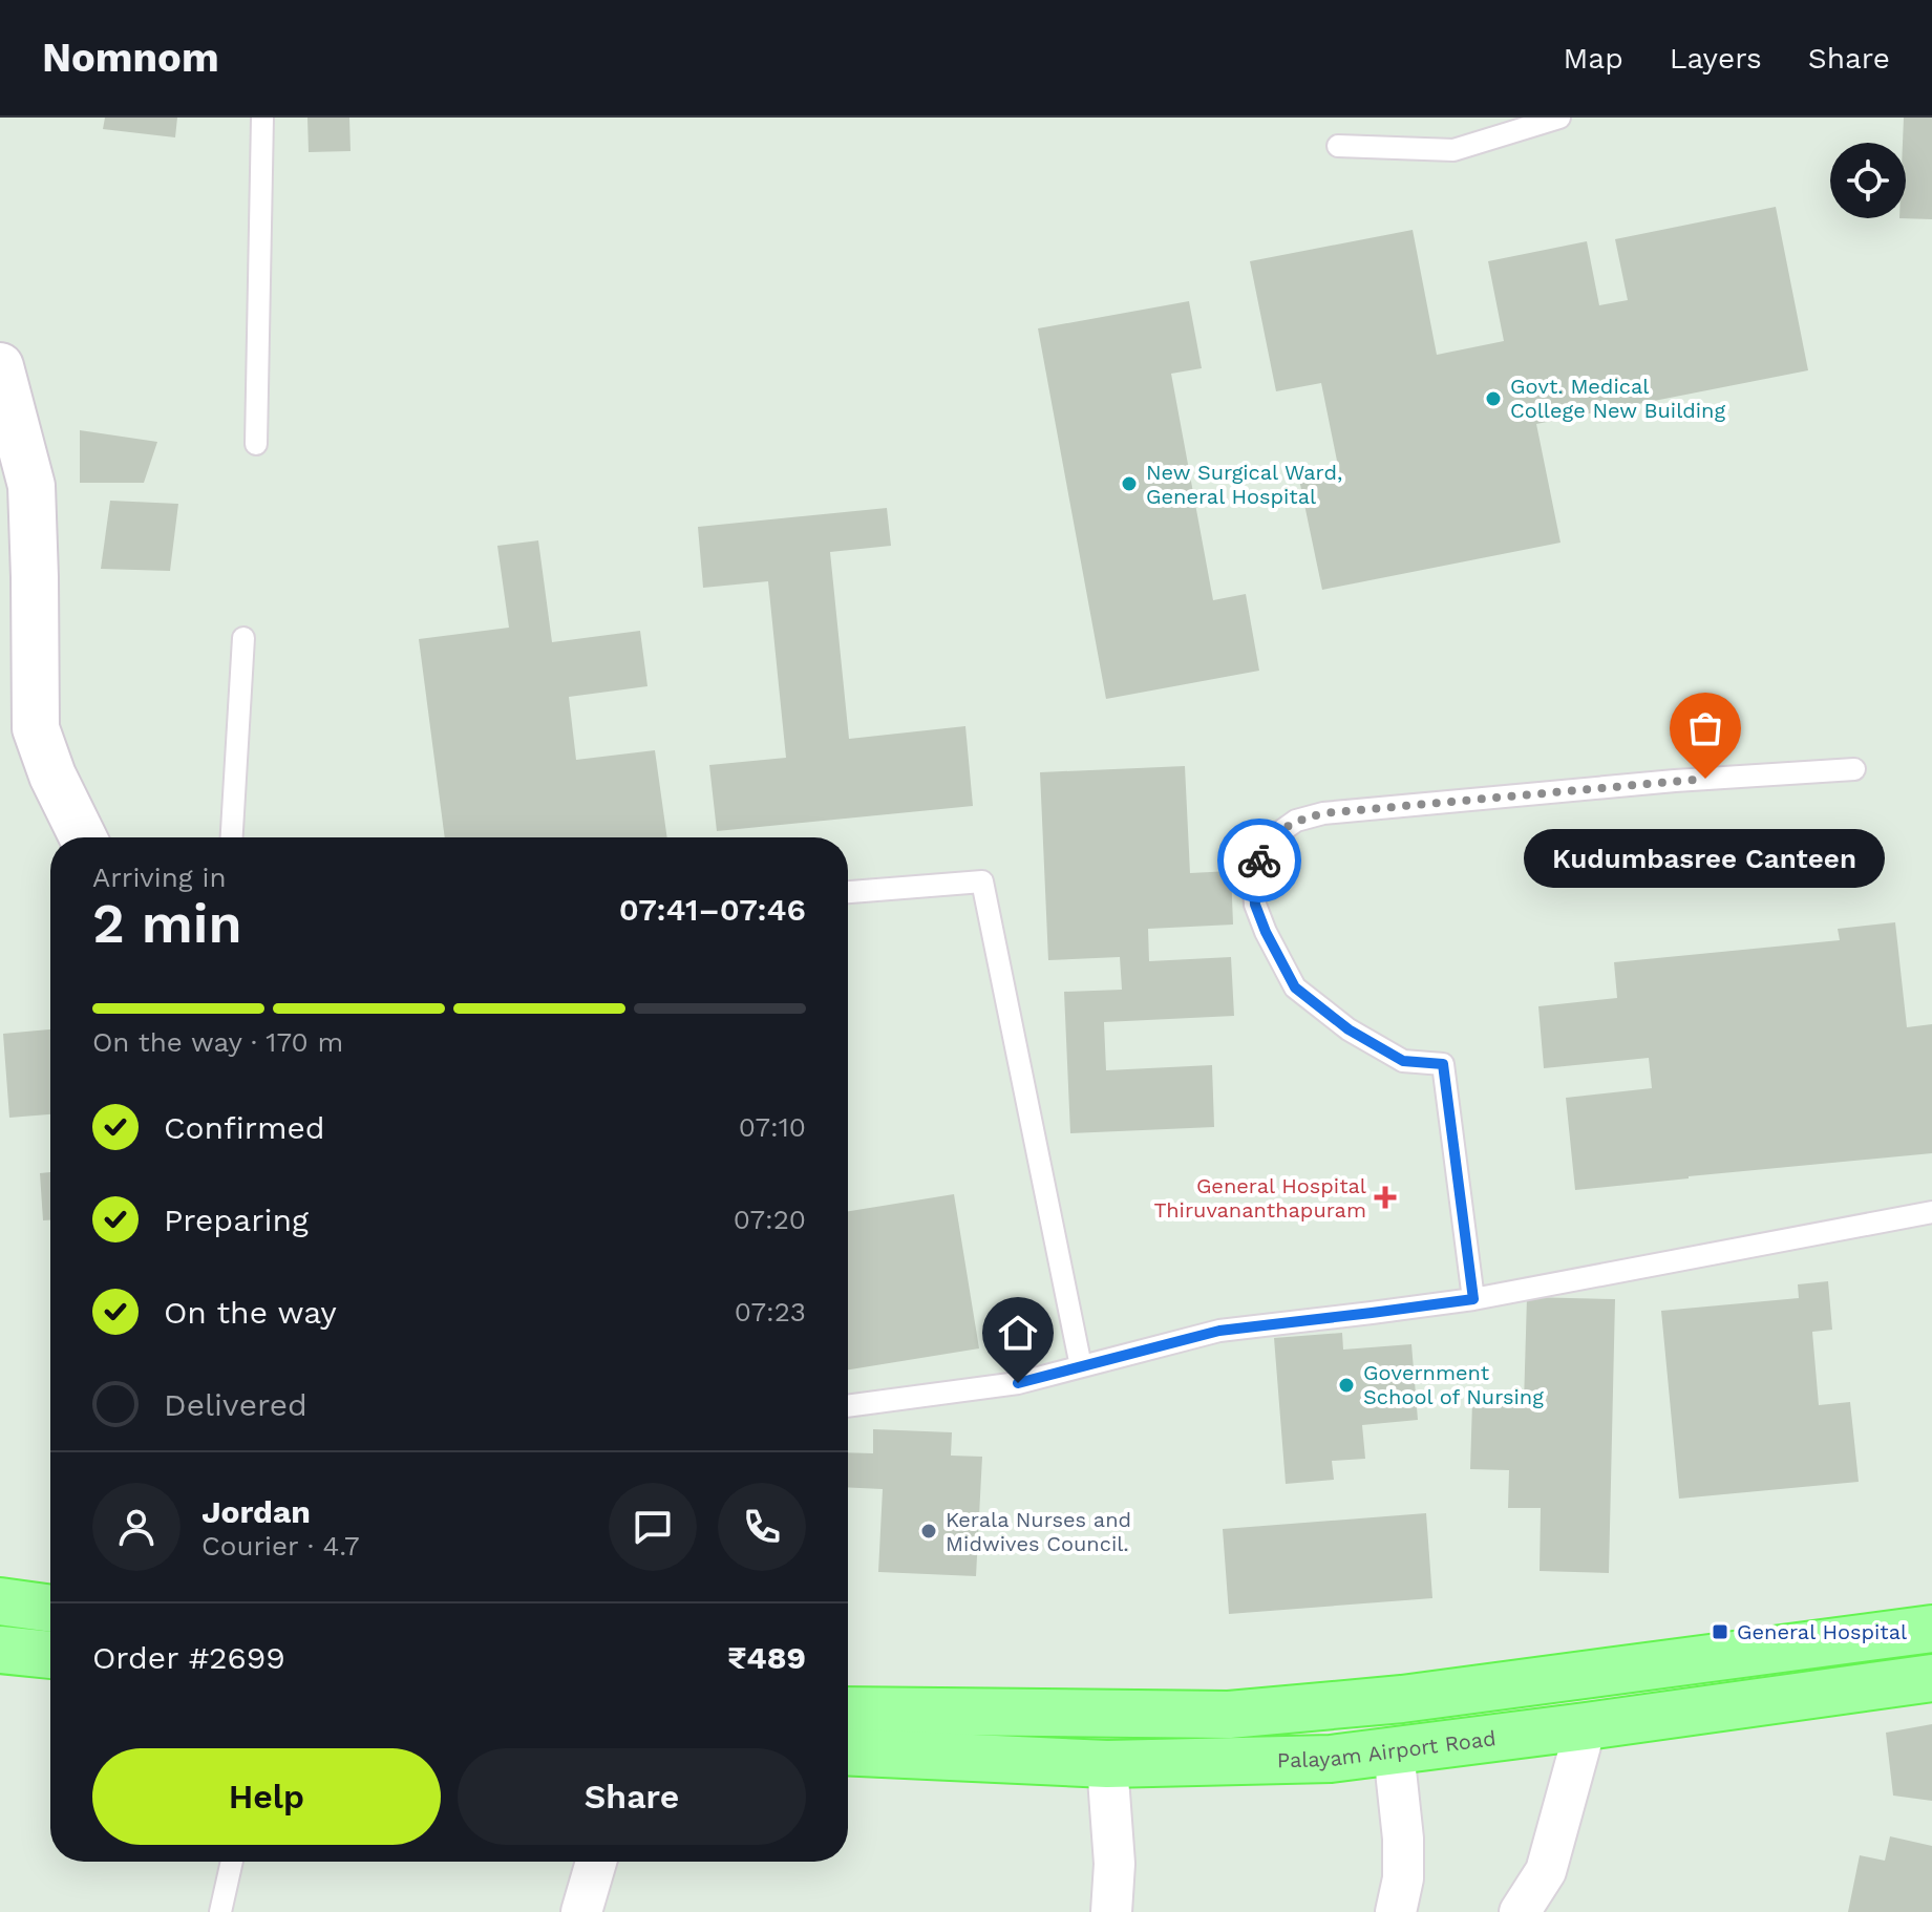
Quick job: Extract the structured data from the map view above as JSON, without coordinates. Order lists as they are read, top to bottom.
{
  "streets": {
    "main road": ["Palayam Airport Road"]
  },
  "places": {
    "other": [
      "Govt. Medical College New Building",
      "New Surgical Ward, General Hospital",
      "Kudumbasree Canteen",
      "Government School of Nursing",
      "Kerala Nurses and Midwives Council."
    ],
    "health": ["General Hospital Thiruvananthapuram"],
    "transit": ["General Hospital"]
  },
  "page": {
    "header": "Nomnom",
    "nav": ["Map", "Layers", "Share"],
    "bubble": "Kudumbasree Canteen",
    "heading": ["2 min", "Arriving in", "07:41–07:46"],
    "panel": [
      "Jordan",
      "Courier · 4.7",
      "Order #2699",
      "₹489"
    ],
    "bar": "On the way · 170 m",
    "list": [
      ["Confirmed", "07:10"],
      ["Preparing", "07:20"],
      ["On the way", "07:23"],
      "Delivered"
    ],
    "buttons": ["Help", "Share"]
  }
}
